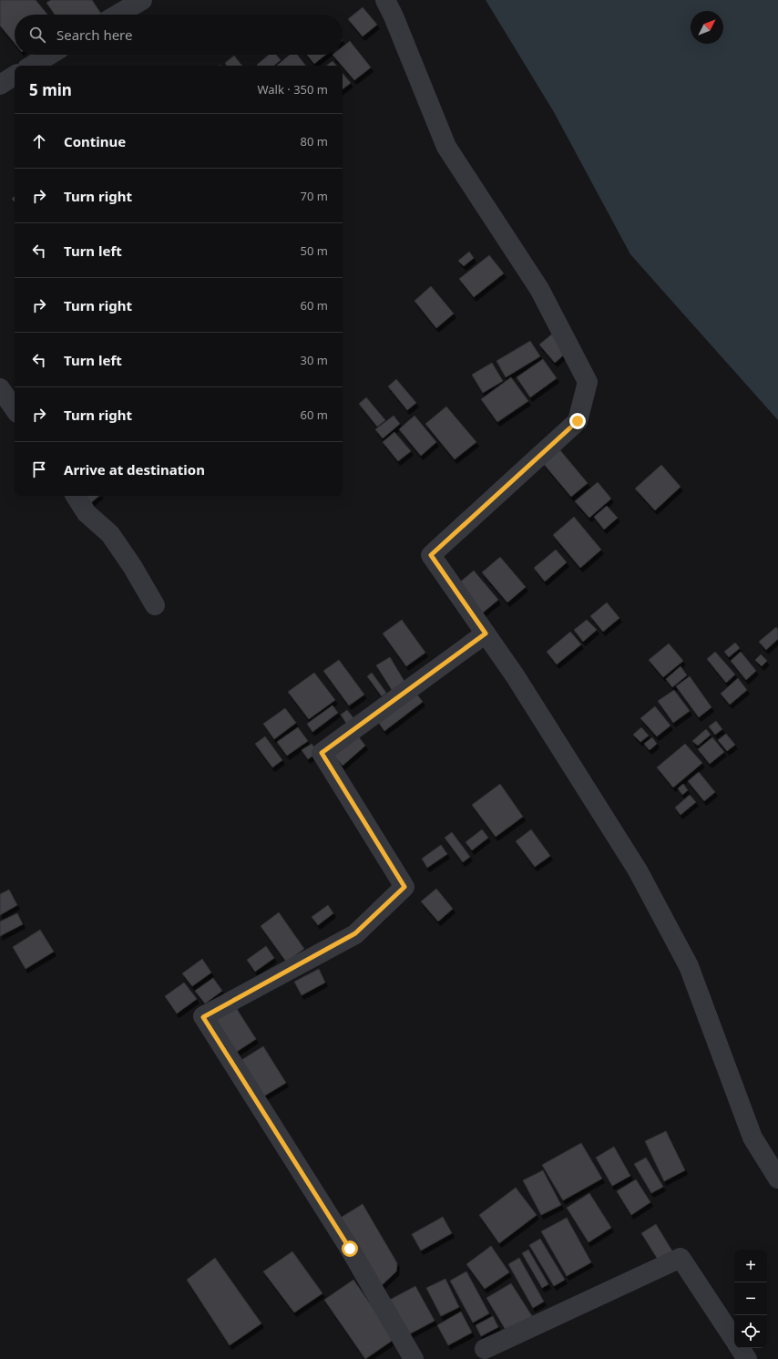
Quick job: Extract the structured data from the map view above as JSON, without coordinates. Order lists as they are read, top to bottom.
{
  "north": "top right",
  "page": {
    "search": "Search here",
    "heading": ["5 min", "Walk · 350 m"],
    "list": [
      ["Continue", "80 m"],
      ["Turn right", "70 m"],
      ["Turn left", "50 m"],
      ["Turn right", "60 m"],
      ["Turn left", "30 m"],
      ["Turn right", "60 m"],
      "Arrive at destination"
    ],
    "map_buttons": ["+", "−"]
  }
}
